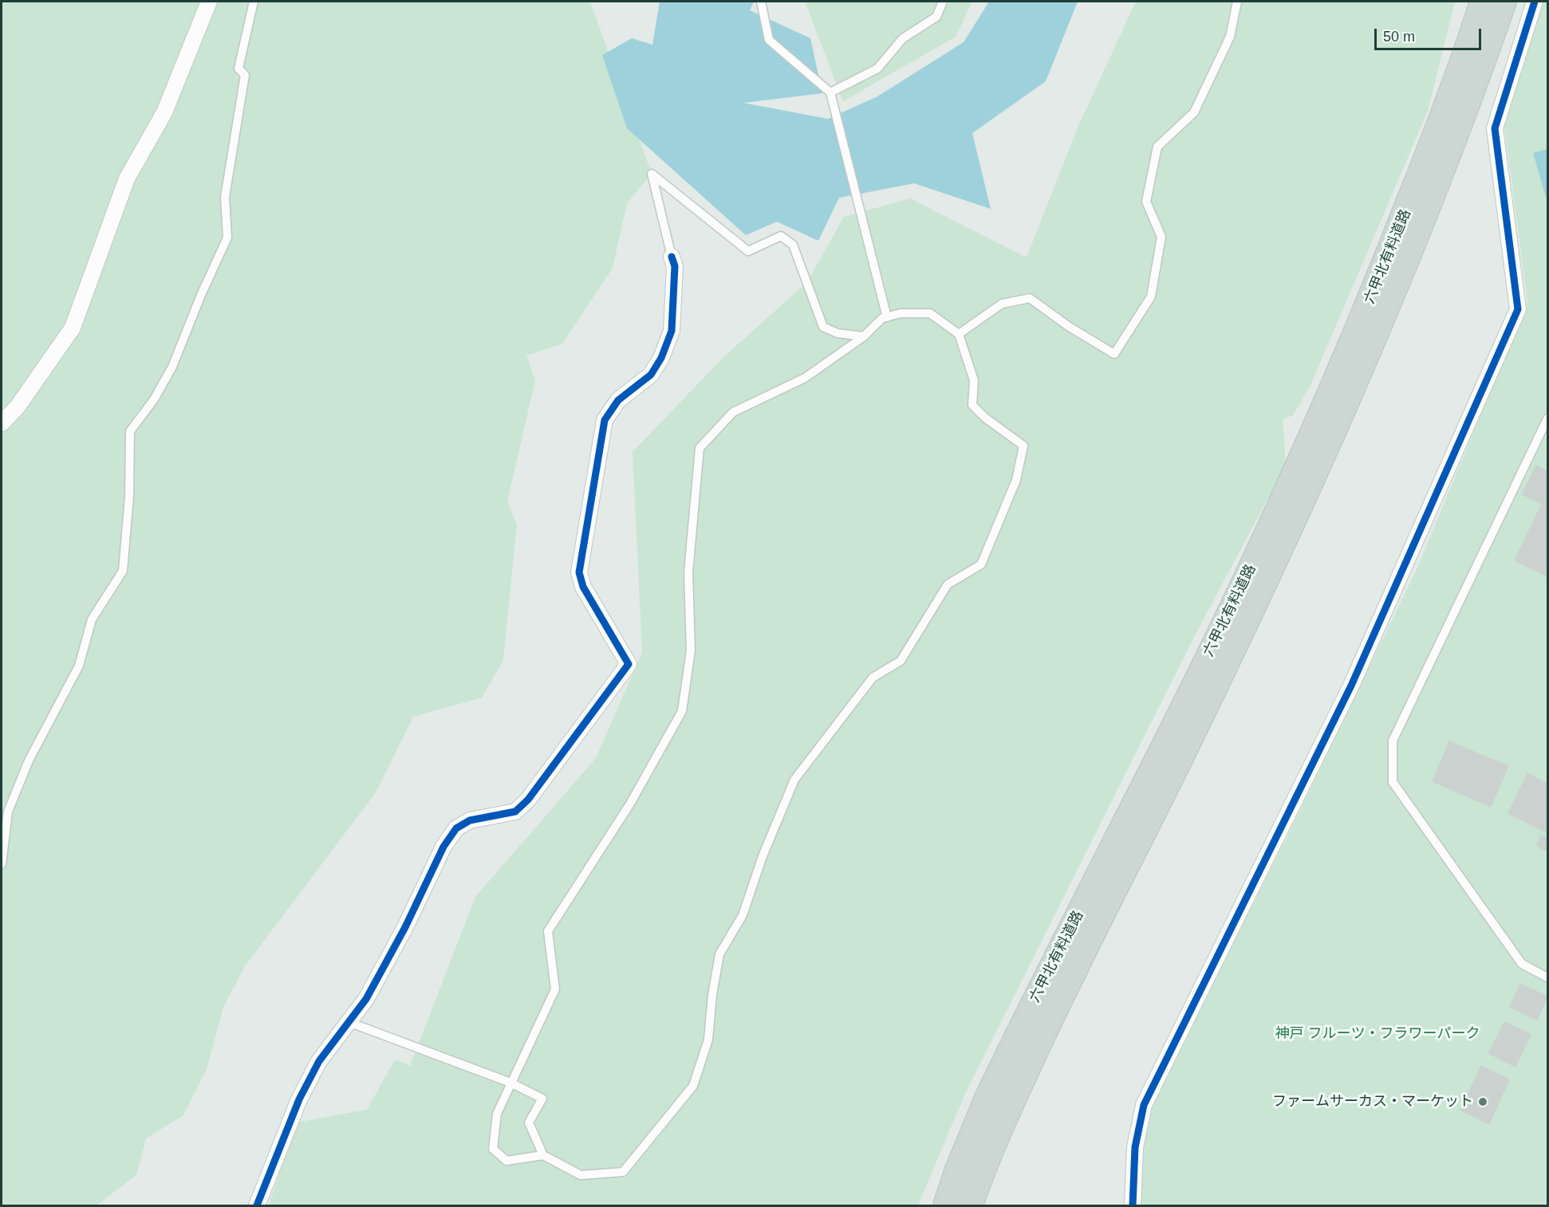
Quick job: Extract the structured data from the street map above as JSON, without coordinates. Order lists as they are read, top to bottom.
{
  "streets": {
    "main road": ["六甲北有料道路"]
  },
  "parks": ["神戸 フルーツ・フラワーパーク"],
  "places": ["ファームサーカス・マーケット"],
  "scale_bar": "50 m"
}
